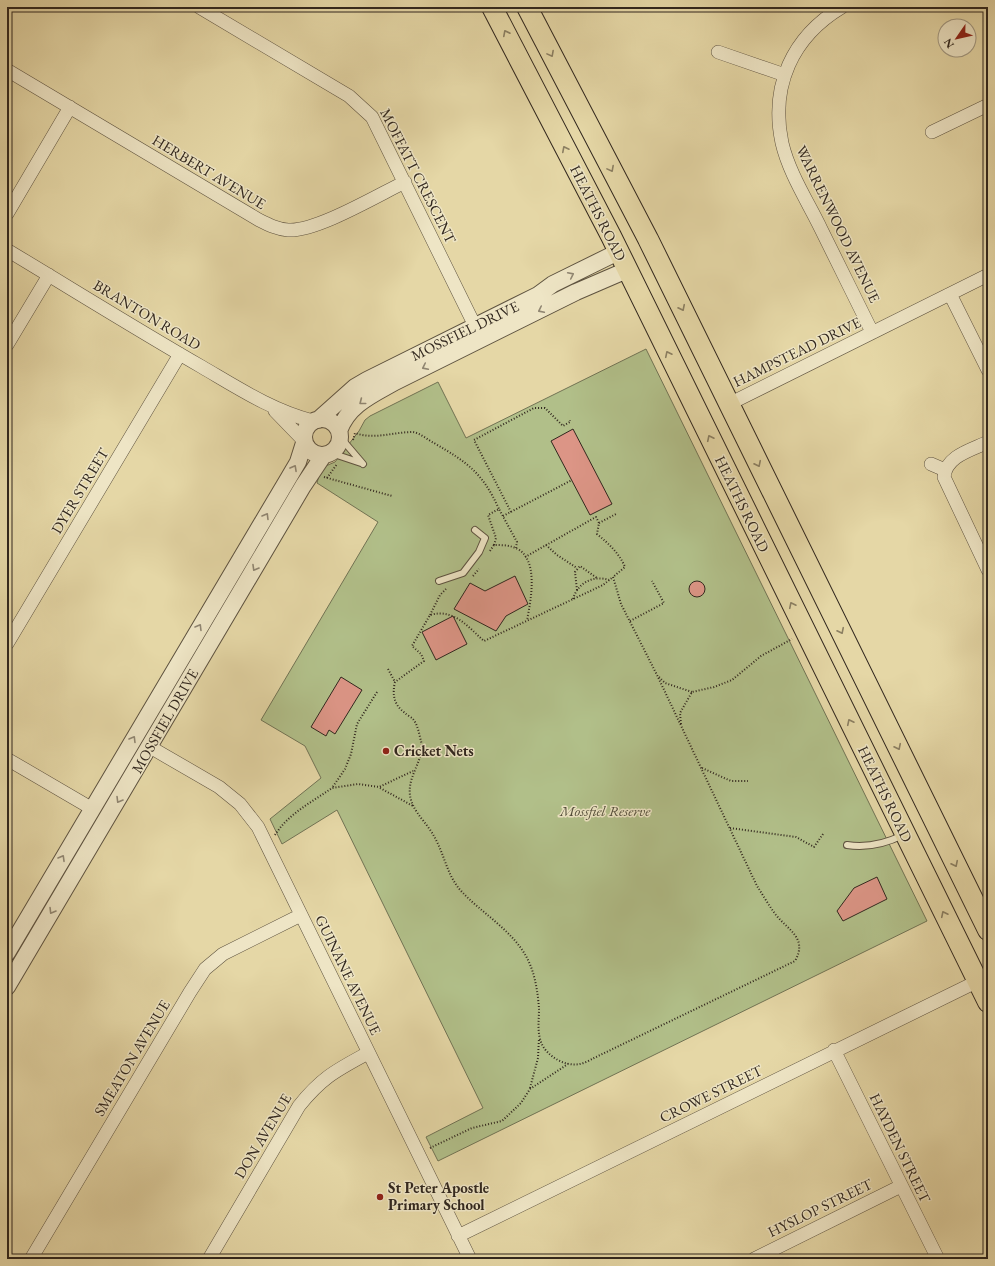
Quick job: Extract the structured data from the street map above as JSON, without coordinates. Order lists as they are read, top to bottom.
{
  "streets": {
    "main road": ["HEATHS ROAD"],
    "street": [
      "HERBERT AVENUE",
      "MOFFATT CRESCENT",
      "WARRENWOOD AVENUE",
      "BRANTON ROAD",
      "MOSSFIEL DRIVE",
      "HAMPSTEAD DRIVE",
      "DYER STREET",
      "GUINANE AVENUE",
      "SMEATON AVENUE",
      "CROWE STREET",
      "DON AVENUE",
      "HAYDEN STREET",
      "HYSLOP STREET"
    ]
  },
  "crossings": [
    ["HERBERT AVENUE", "MOFFATT CRESCENT"],
    ["MOFFATT CRESCENT", "MOSSFIEL DRIVE"],
    ["HEATHS ROAD", "MOSSFIEL DRIVE"],
    ["HEATHS ROAD", "CROWE STREET"],
    ["WARRENWOOD AVENUE", "HAMPSTEAD DRIVE"],
    ["BRANTON ROAD", "MOSSFIEL DRIVE"],
    ["BRANTON ROAD", "DYER STREET"],
    ["MOSSFIEL DRIVE", "GUINANE AVENUE"],
    ["GUINANE AVENUE", "SMEATON AVENUE"],
    ["GUINANE AVENUE", "CROWE STREET"],
    ["GUINANE AVENUE", "DON AVENUE"],
    ["CROWE STREET", "HAYDEN STREET"],
    ["HAYDEN STREET", "HYSLOP STREET"]
  ],
  "parks": ["Mossfiel Reserve"],
  "places": ["Cricket Nets", "St Peter Apostle Primary School"],
  "north": "bottom left"
}
